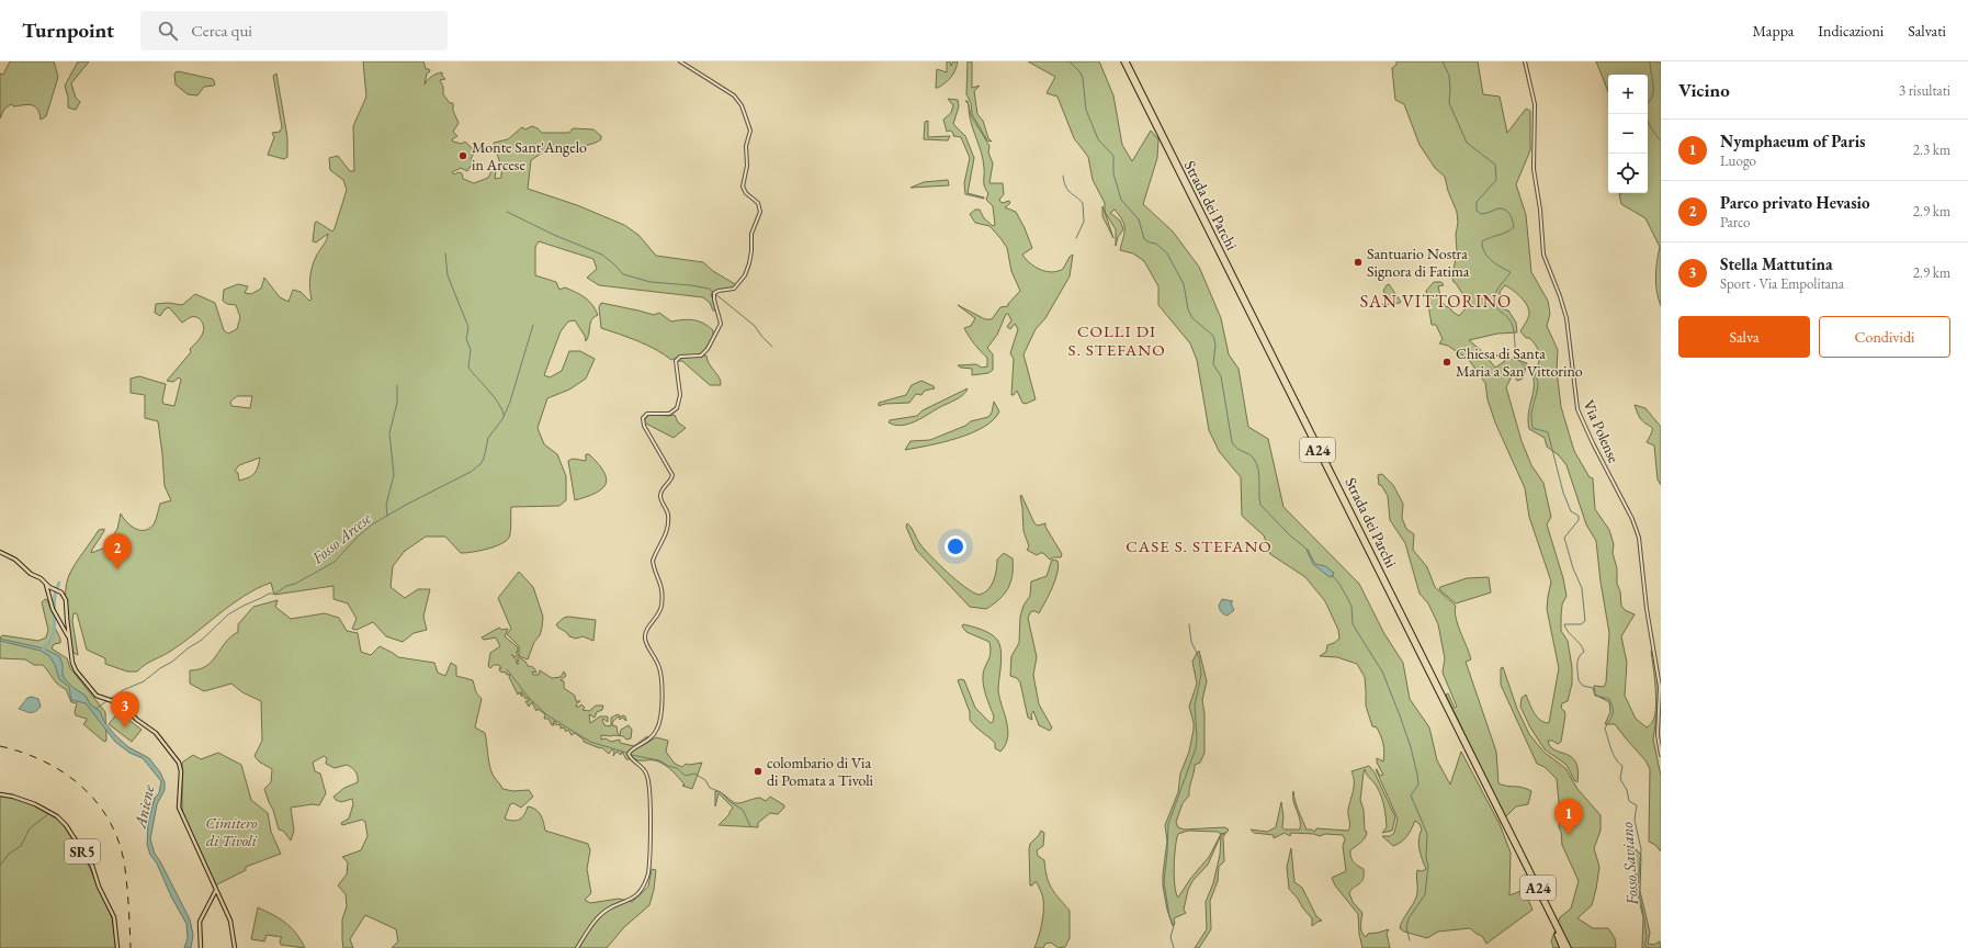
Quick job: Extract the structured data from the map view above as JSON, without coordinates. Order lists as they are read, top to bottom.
{
  "streets": {
    "highway": ["Strada dei Parchi", "A24"],
    "main road": ["SR5"],
    "street": ["Via Polense"]
  },
  "districts": ["SAN VITTORINO", "COLLI DI S. STEFANO", "CASE S. STEFANO"],
  "water": ["Fosso Arcese", "Aniene", "Fosso Saviano"],
  "parks": ["Cimitero di Tivoli"],
  "places": [
    "Monte Sant'Angelo in Arcese",
    "Santuario Nostra Signora di Fatima",
    "Chiesa di Santa Maria a San Vittorino",
    "colombario di Via di Pomata a Tivoli"
  ],
  "page": {
    "header": "Turnpoint",
    "search": "Cerca qui",
    "nav": ["Mappa", "Indicazioni", "Salvati"],
    "heading": ["Vicino", "3 risultati"],
    "map_buttons": ["+", "−"],
    "list": [
      {
        "mark": "1",
        "name": "Nymphaeum of Paris",
        "note": "Luogo",
        "value": "2.3 km"
      },
      {
        "mark": "2",
        "name": "Parco privato Hevasio",
        "note": "Parco",
        "value": "2.9 km"
      },
      {
        "mark": "3",
        "name": "Stella Mattutina",
        "note": "Sport · Via Empolitana",
        "value": "2.9 km"
      }
    ],
    "buttons": ["Salva", "Condividi"],
    "pins": ["2", "3", "1"]
  }
}
